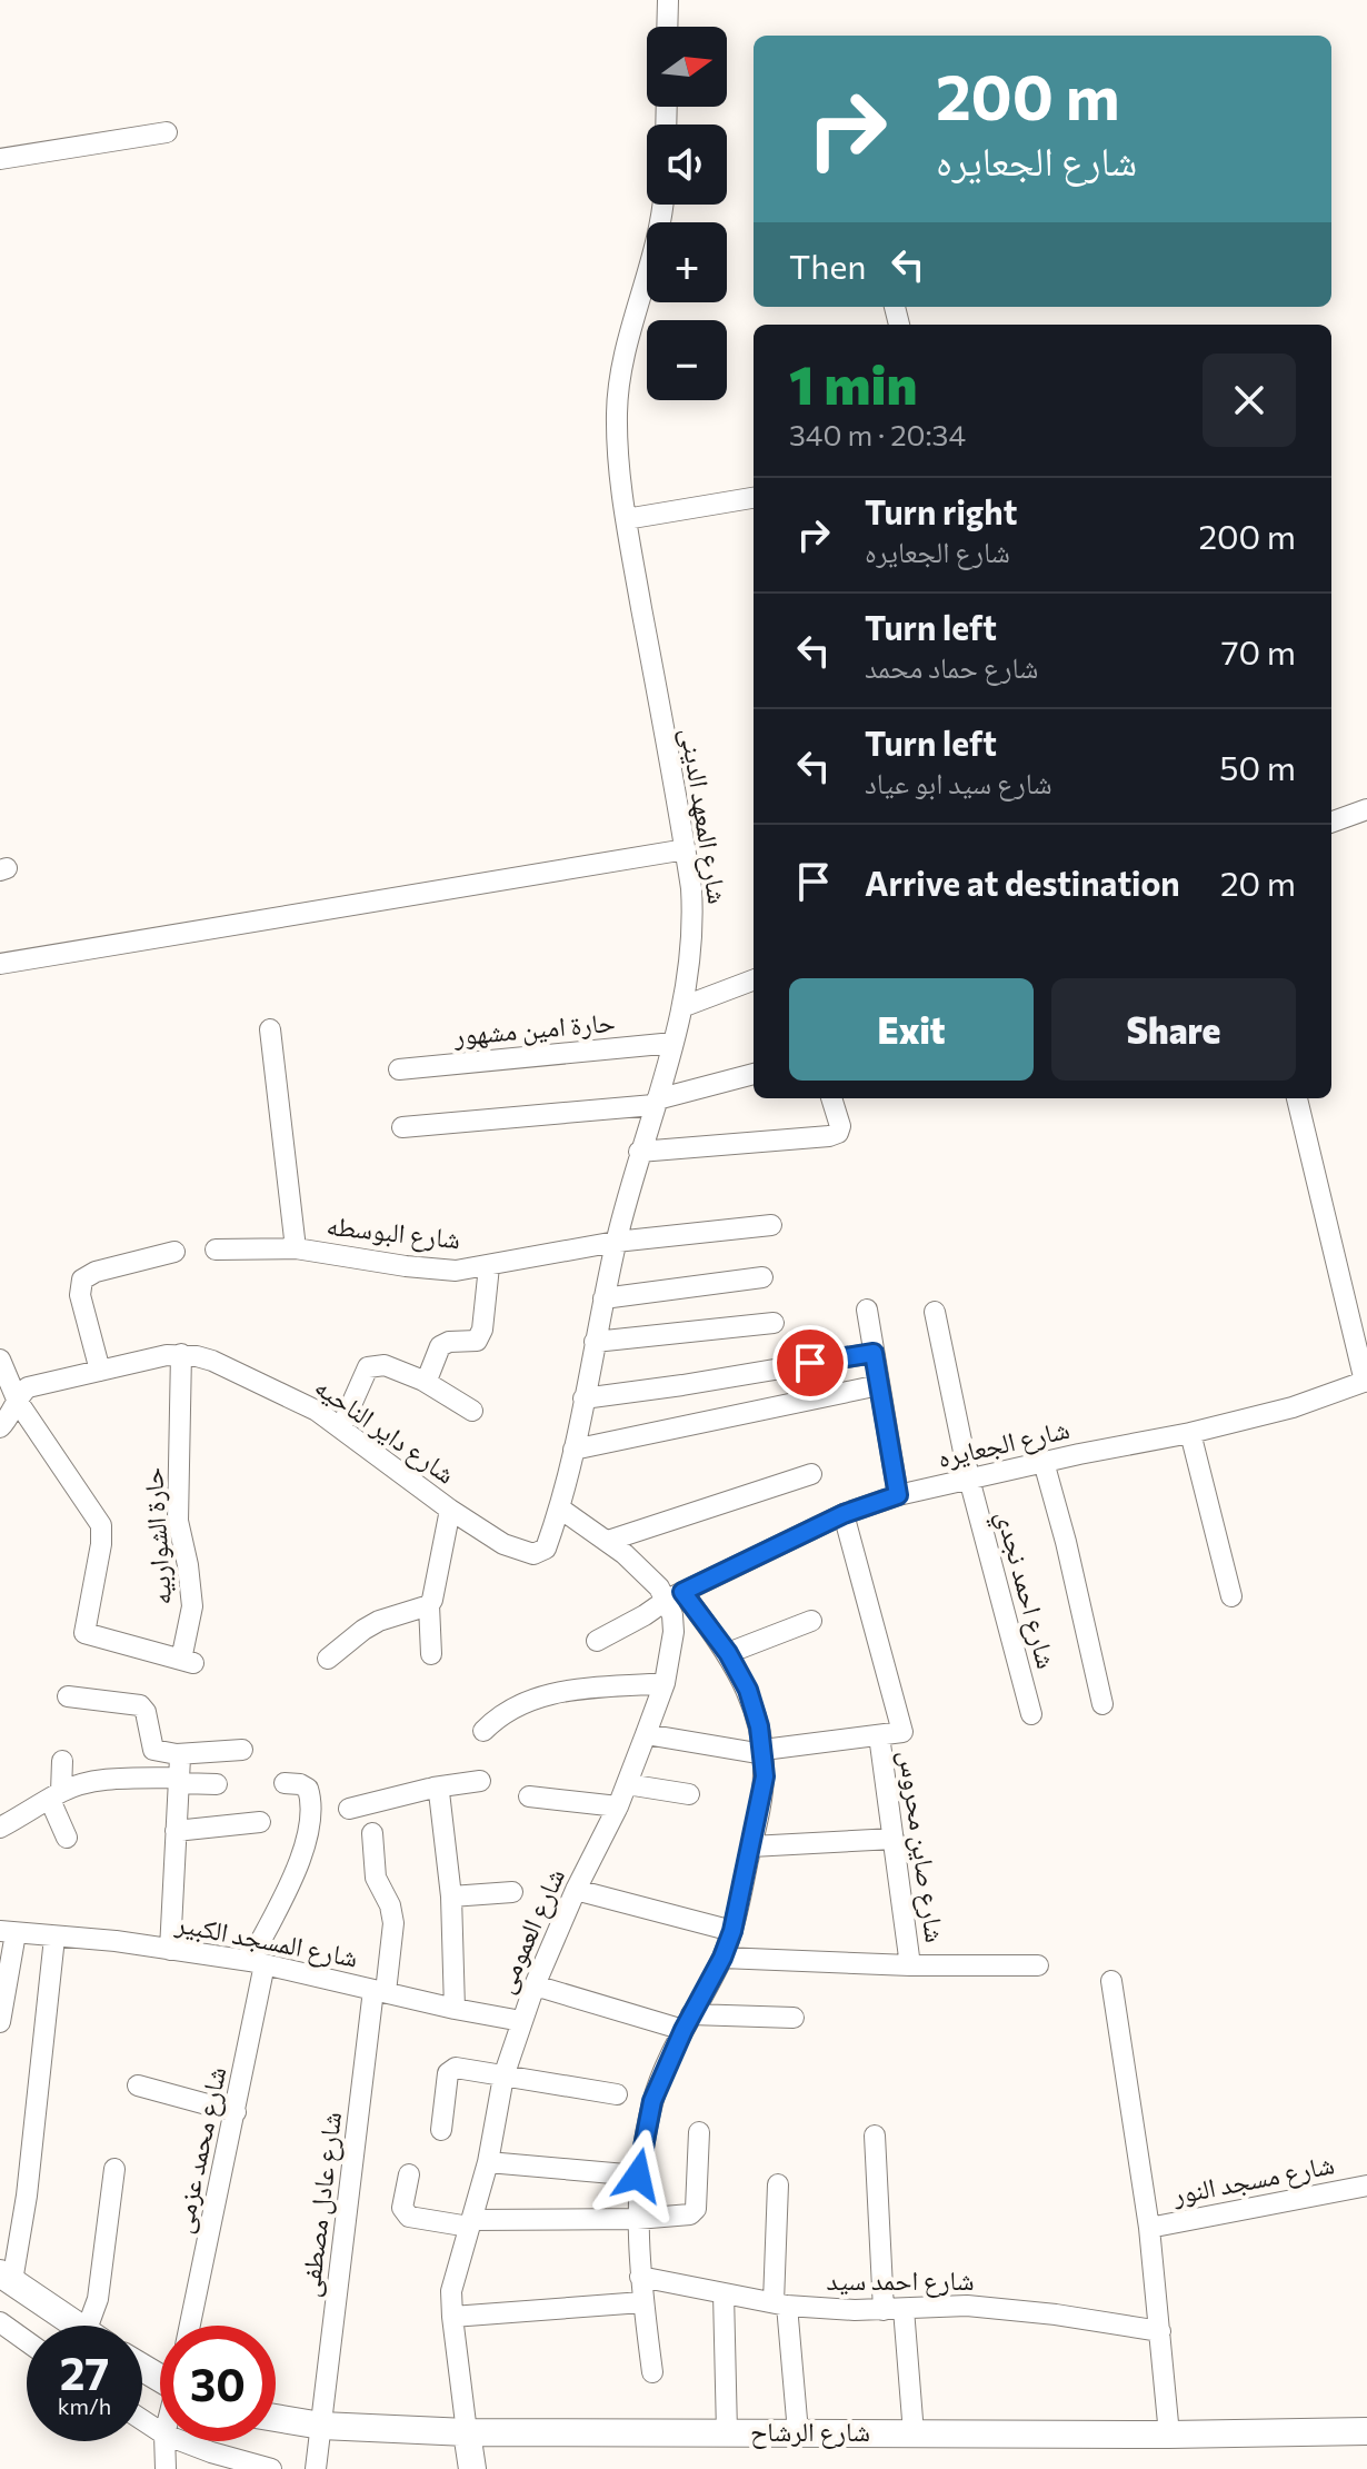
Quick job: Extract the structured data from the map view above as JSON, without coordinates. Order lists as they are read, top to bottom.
{
  "streets": {
    "main road": ["شارع الرشاح"],
    "street": [
      "شارع المعهد الدينى",
      "حارة امين مشهور",
      "شارع البوسطه",
      "شارع داير الناحيه",
      "شارع الجعايره",
      "حارة الشواربيه",
      "شارع احمد نجدي",
      "شارع صاين محروس",
      "شارع العمومى",
      "شارع المسجد الكبير",
      "شارع محمد عزمى",
      "شارع مسجد النور",
      "شارع عادل مصطفى",
      "شارع احمد سيد"
    ]
  },
  "crossings": [
    ["شارع المعهد الدينى", "حارة امين مشهور"],
    ["شارع المعهد الدينى", "شارع البوسطه"],
    ["شارع المعهد الدينى", "شارع داير الناحيه"],
    ["شارع داير الناحيه", "حارة الشواربيه"],
    ["شارع الجعايره", "شارع احمد نجدي"],
    ["شارع الجعايره", "شارع صاين محروس"],
    ["شارع الجعايره", "شارع العمومى"],
    ["شارع العمومى", "شارع المسجد الكبير"],
    ["شارع العمومى", "شارع الرشاح"],
    ["شارع المسجد الكبير", "شارع محمد عزمى"],
    ["شارع المسجد الكبير", "شارع عادل مصطفى"],
    ["شارع عادل مصطفى", "شارع الرشاح"]
  ],
  "north": "right",
  "page": {
    "map_buttons": ["+", "−"],
    "turn": ["200 m", "شارع الجعايره"],
    "then": "Then",
    "heading": ["1 min", "340 m · 20:34"],
    "list": [
      {
        "name": "Turn right",
        "note": "شارع الجعايره",
        "value": "200 m"
      },
      {
        "name": "Turn left",
        "note": "شارع حماد محمد",
        "value": "70 m"
      },
      {
        "name": "Turn left",
        "note": "شارع سيد ابو عياد",
        "value": "50 m"
      },
      {
        "name": "Arrive at destination",
        "value": "20 m"
      }
    ],
    "buttons": ["Exit", "Share"],
    "speed": "27 km/h",
    "limit": "30"
  }
}
